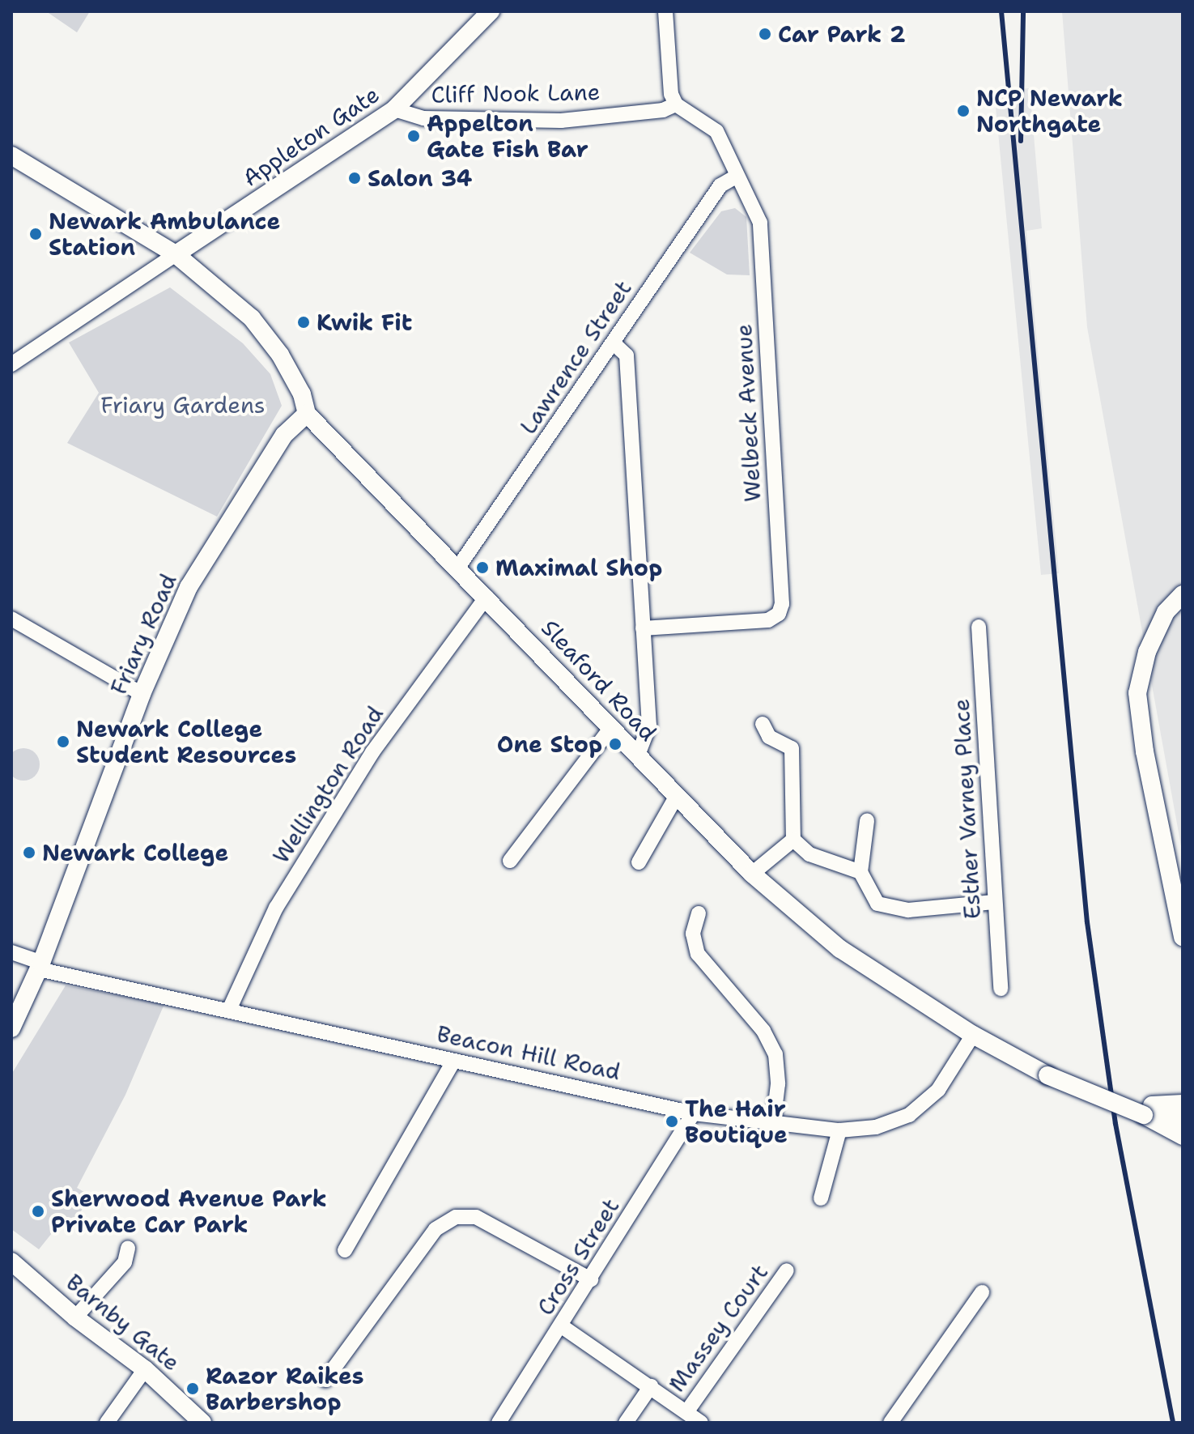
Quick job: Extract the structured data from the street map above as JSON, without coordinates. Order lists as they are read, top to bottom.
{
  "streets": {
    "street": [
      "Cliff Nook Lane",
      "Appleton Gate",
      "Lawrence Street",
      "Welbeck Avenue",
      "Friary Road",
      "Sleaford Road",
      "Wellington Road",
      "Esther Varney Place",
      "Beacon Hill Road",
      "Cross Street",
      "Barnby Gate",
      "Massey Court"
    ]
  },
  "crossings": [
    ["Cliff Nook Lane", "Appleton Gate"],
    ["Cliff Nook Lane", "Welbeck Avenue"],
    ["Appleton Gate", "Sleaford Road"],
    ["Lawrence Street", "Welbeck Avenue"],
    ["Lawrence Street", "Sleaford Road"],
    ["Friary Road", "Sleaford Road"],
    ["Friary Road", "Beacon Hill Road"],
    ["Sleaford Road", "Wellington Road"],
    ["Sleaford Road", "Beacon Hill Road"],
    ["Wellington Road", "Beacon Hill Road"],
    ["Beacon Hill Road", "Cross Street"]
  ],
  "parks": ["Friary Gardens"],
  "places": [
    "Car Park 2",
    "NCP Newark Northgate",
    "Appelton Gate Fish Bar",
    "Salon 34",
    "Newark Ambulance Station",
    "Kwik Fit",
    "Maximal Shop",
    "Newark College Student Resources",
    "One Stop",
    "Newark College",
    "The Hair Boutique",
    "Sherwood Avenue Park Private Car Park",
    "Razor Raikes Barbershop"
  ]
}
